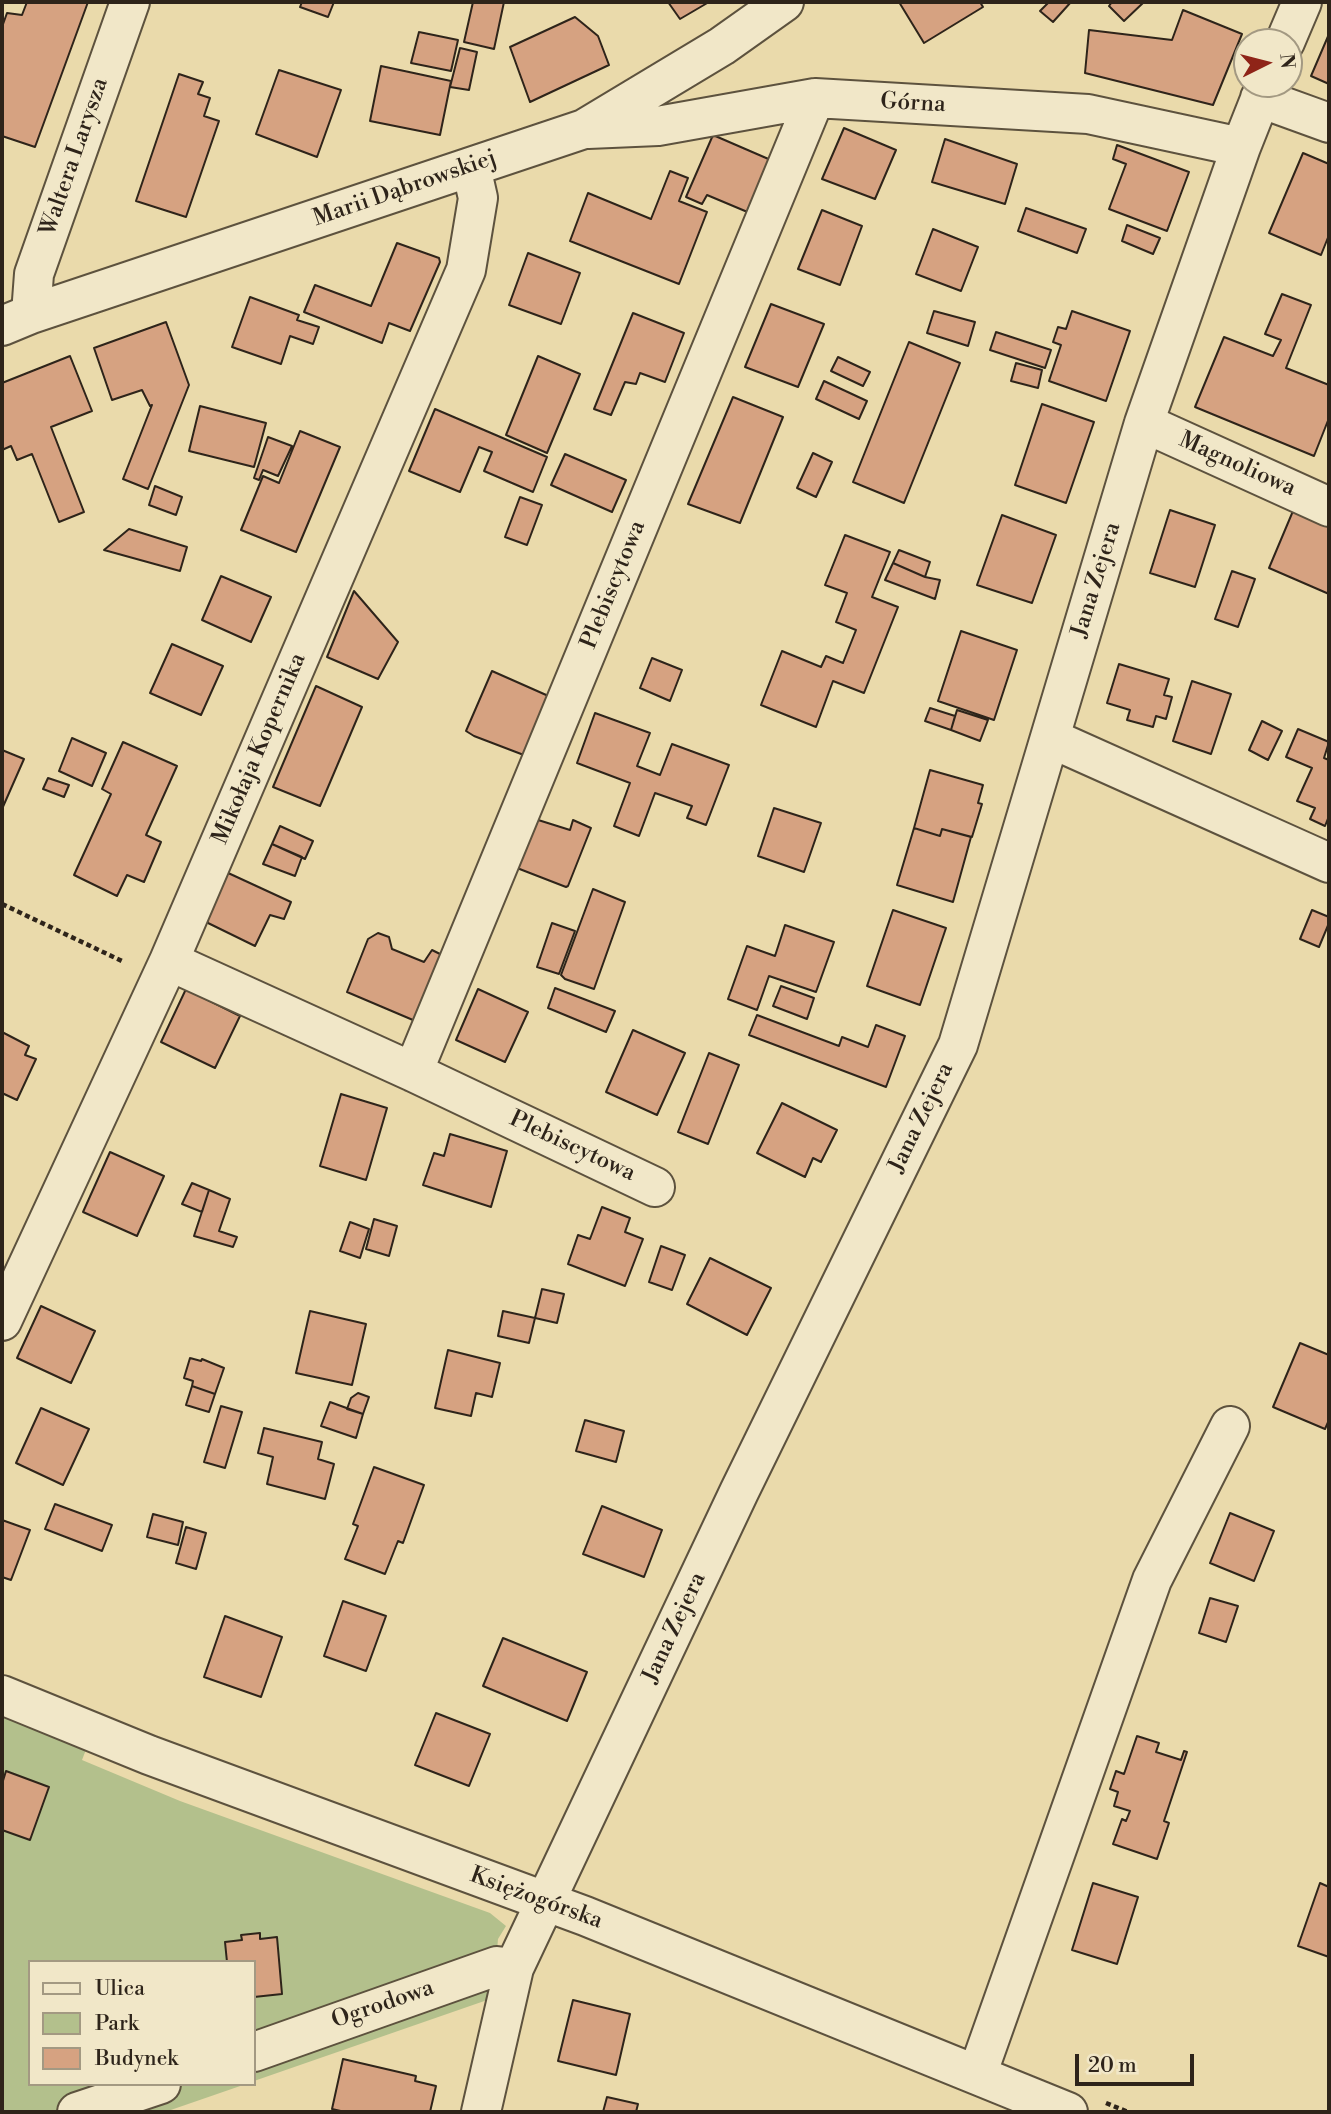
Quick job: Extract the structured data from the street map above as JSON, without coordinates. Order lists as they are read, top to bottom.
{
  "streets": {
    "street": [
      "Górna",
      "Waltera Larysza",
      "Marii Dąbrowskiej",
      "Magnoliowa",
      "Jana Zejera",
      "Plebiscytowa",
      "Mikołaja Kopernika",
      "Księżogórska",
      "Ogrodowa"
    ]
  },
  "crossings": [
    ["Górna", "Marii Dąbrowskiej"],
    ["Górna", "Jana Zejera"],
    ["Górna", "Plebiscytowa"],
    ["Waltera Larysza", "Marii Dąbrowskiej"],
    ["Marii Dąbrowskiej", "Mikołaja Kopernika"],
    ["Magnoliowa", "Jana Zejera"],
    ["Jana Zejera", "Księżogórska"],
    ["Jana Zejera", "Ogrodowa"],
    ["Plebiscytowa", "Mikołaja Kopernika"]
  ],
  "legend": ["Ulica", "Park", "Budynek"],
  "scale_bar": "20 m",
  "north": "right"
}
